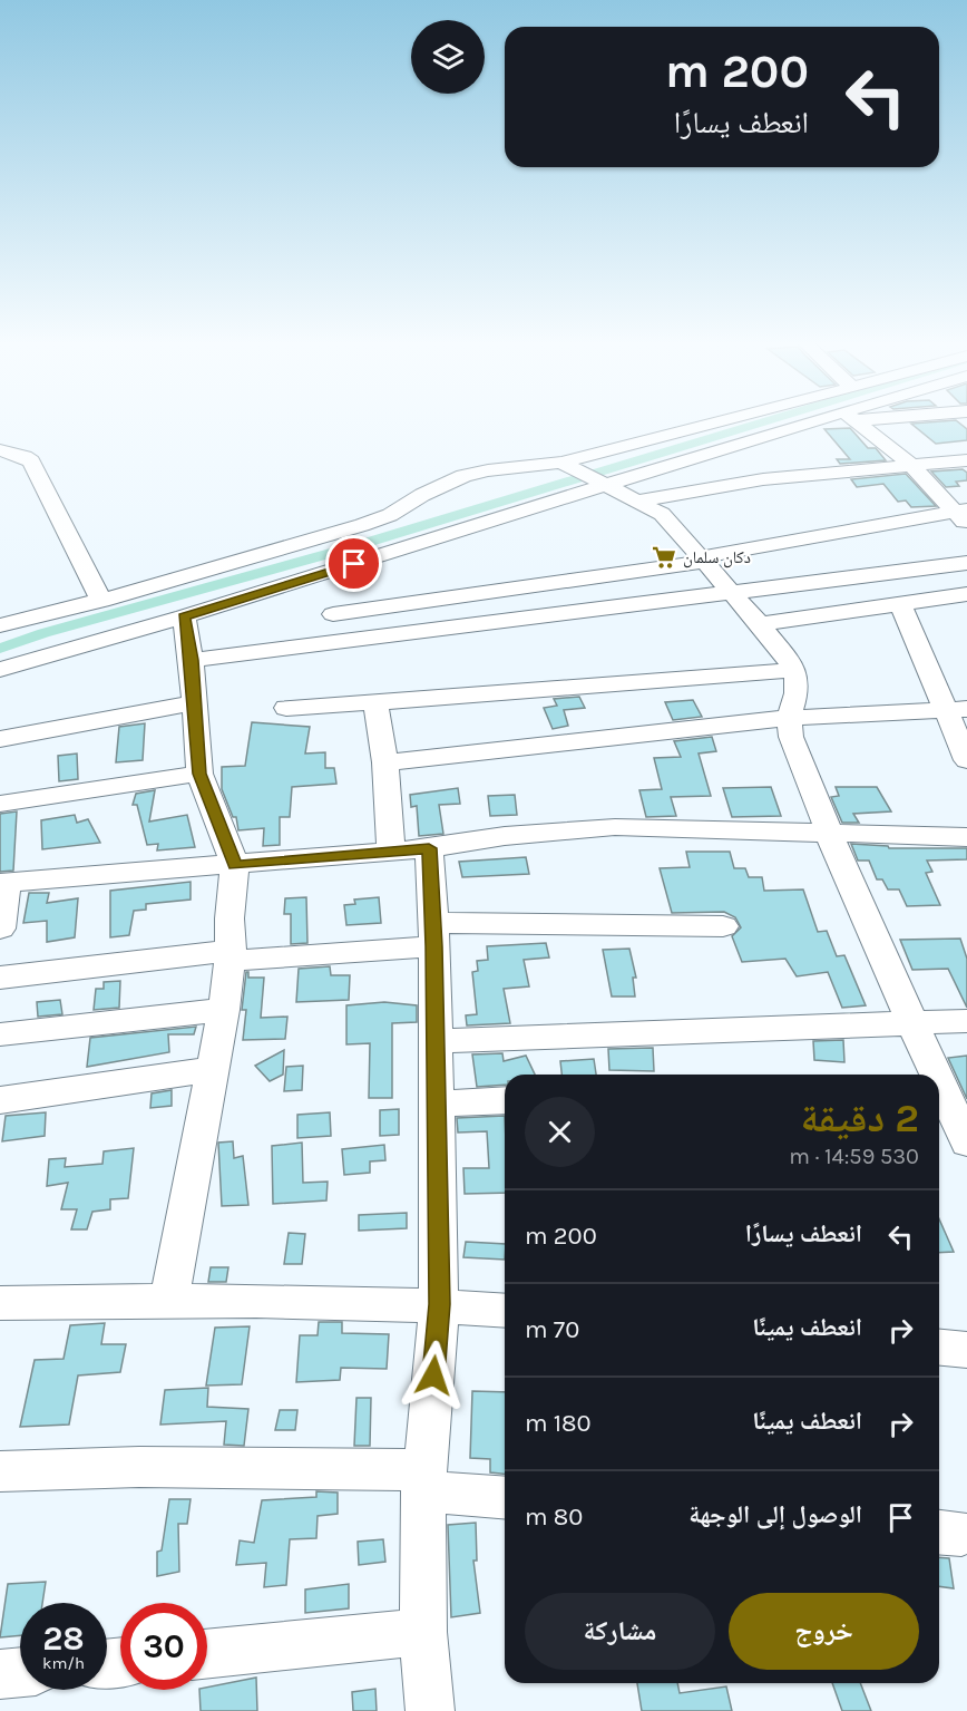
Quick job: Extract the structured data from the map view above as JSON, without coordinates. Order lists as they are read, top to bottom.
{
  "places": {
    "supermarket": ["دكان سلمان"]
  },
  "page": {
    "turn": ["200 m", "انعطف يسارًا"],
    "heading": ["2 دقيقة", "530 m · 14:59"],
    "list": [
      {
        "name": "انعطف يسارًا",
        "value": "200 m"
      },
      {
        "name": "انعطف يمينًا",
        "value": "70 m"
      },
      {
        "name": "انعطف يمينًا",
        "value": "180 m"
      },
      {
        "name": "الوصول إلى الوجهة",
        "value": "80 m"
      }
    ],
    "buttons": ["خروج", "مشاركة"],
    "speed": "28 km/h",
    "limit": "30"
  }
}
